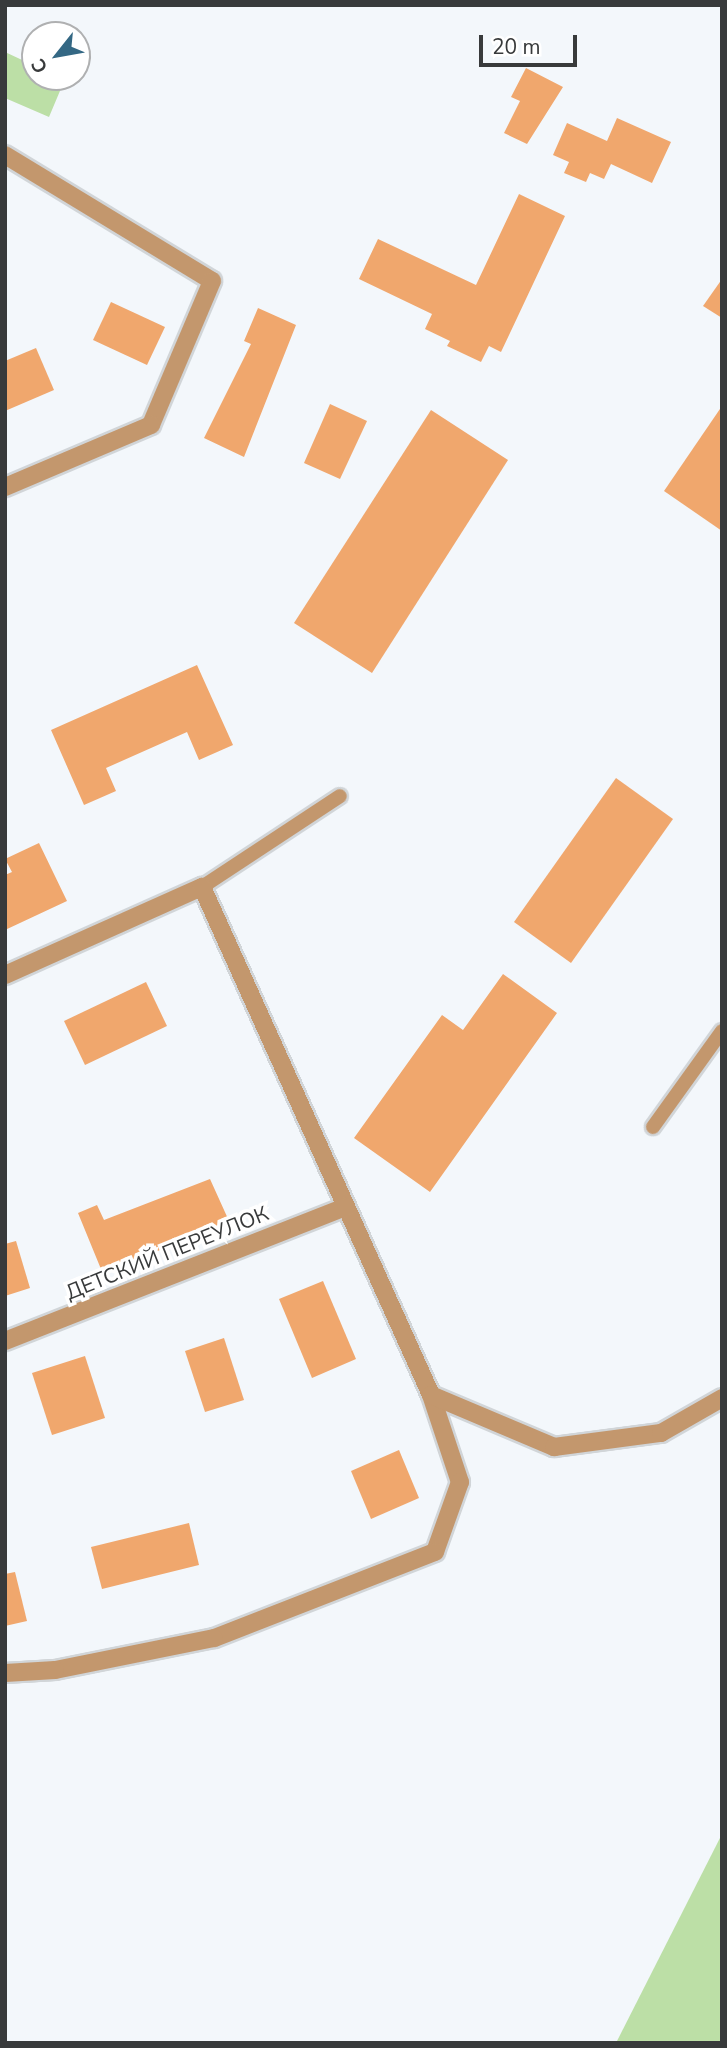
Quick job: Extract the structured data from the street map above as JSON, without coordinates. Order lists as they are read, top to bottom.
{
  "streets": {
    "street": ["ДЕТСКИЙ ПЕРЕУЛОК"]
  },
  "scale_bar": "20 m",
  "north": "bottom left"
}
